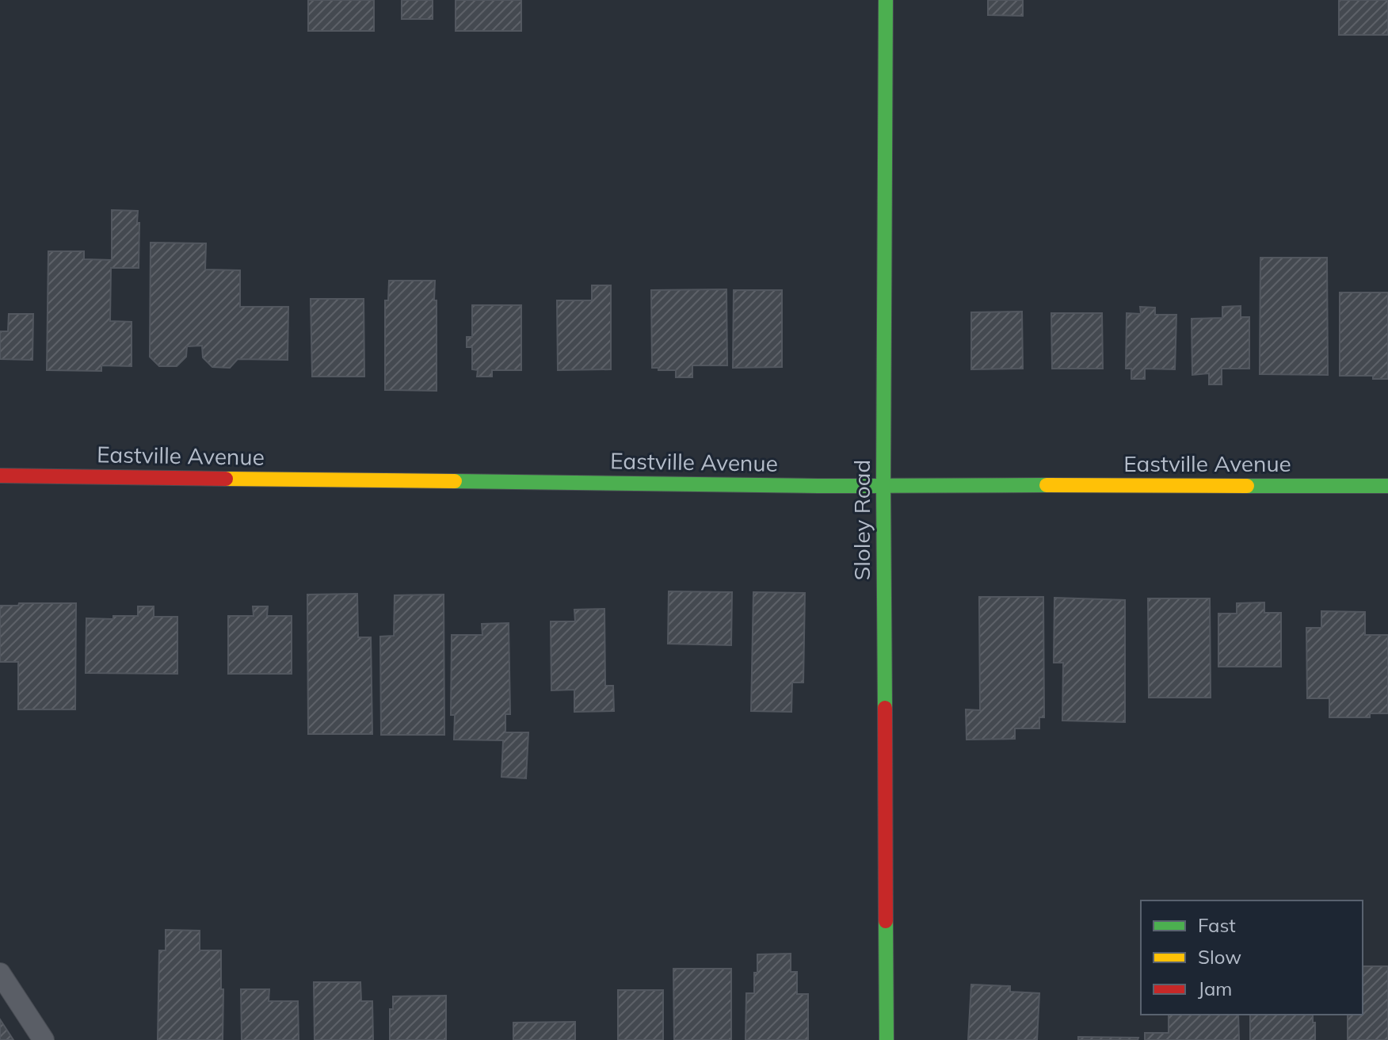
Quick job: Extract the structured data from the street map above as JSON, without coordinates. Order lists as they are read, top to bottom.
{
  "streets": {
    "street": ["Eastville Avenue", "Sloley Road"]
  },
  "crossings": [
    ["Eastville Avenue", "Sloley Road"]
  ],
  "legend": ["Fast", "Slow", "Jam"]
}
